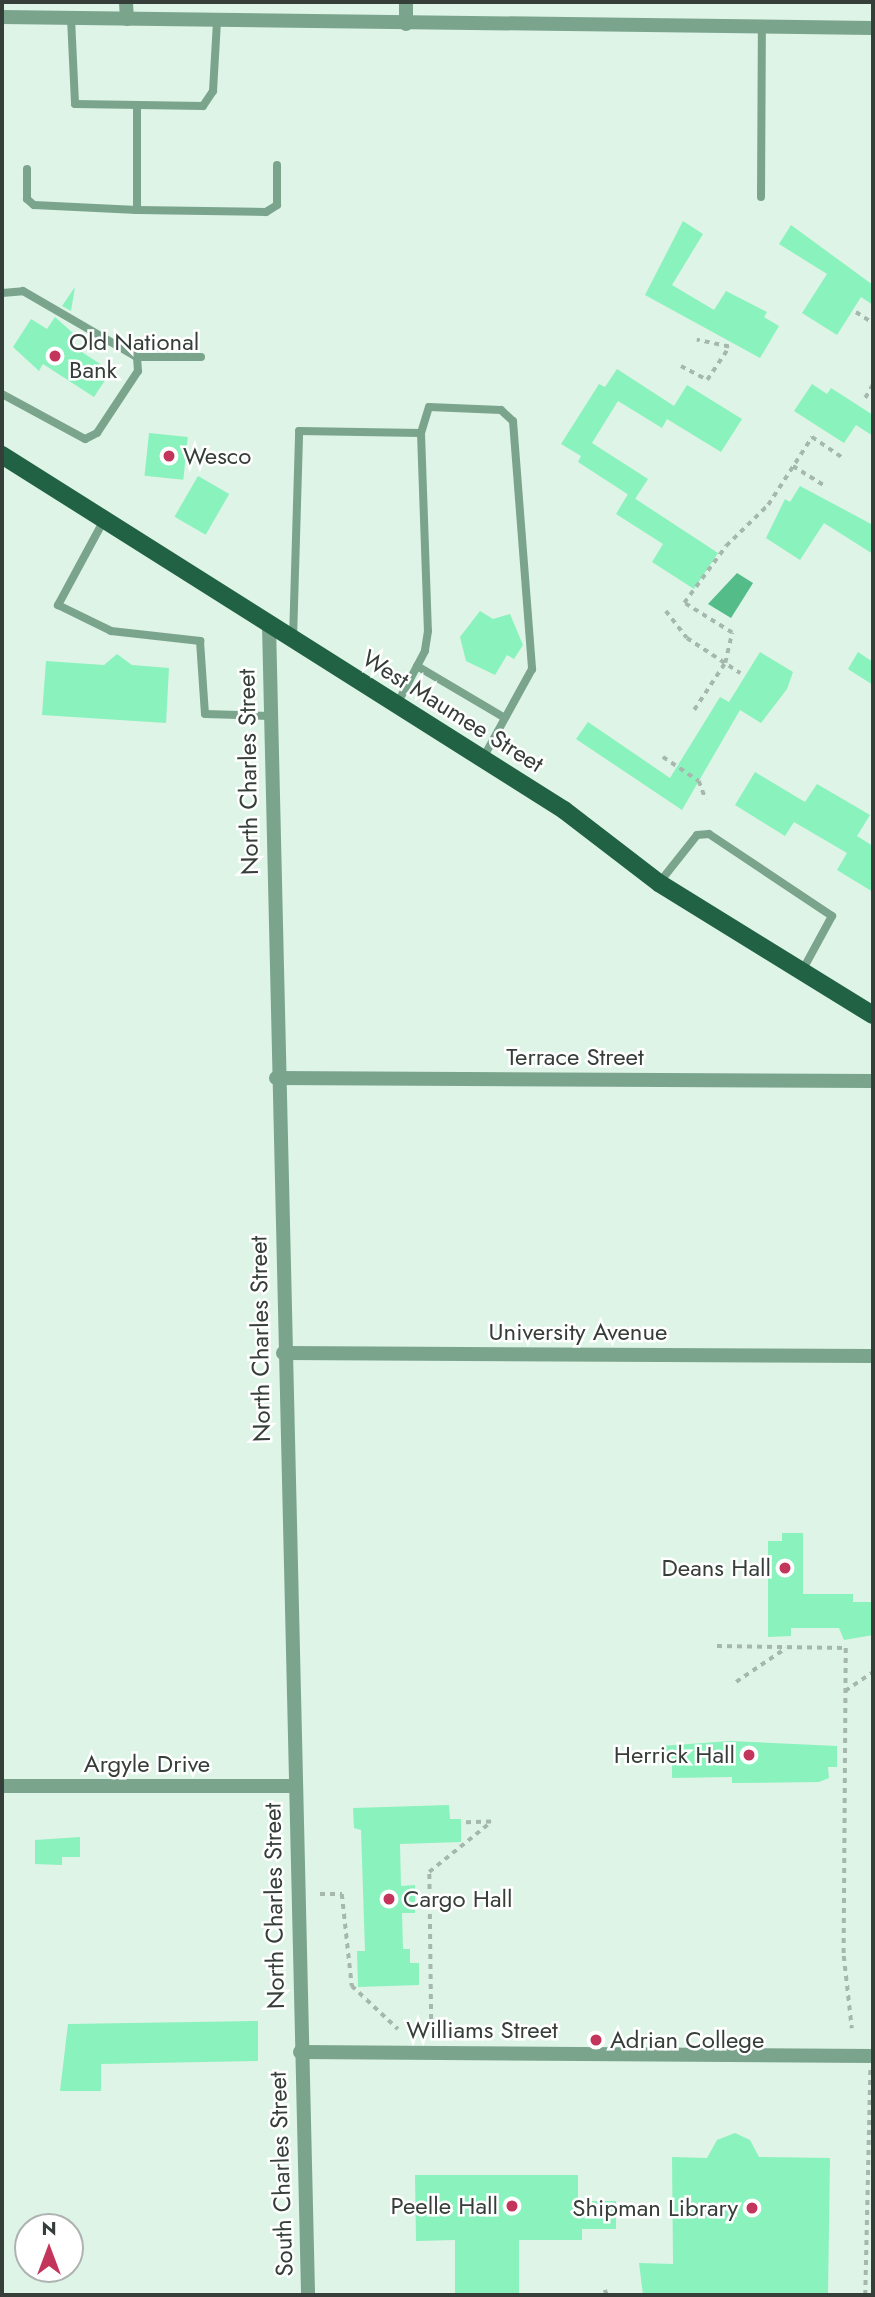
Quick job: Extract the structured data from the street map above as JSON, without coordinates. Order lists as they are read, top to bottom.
{
  "streets": {
    "main road": ["West Maumee Street"],
    "street": [
      "North Charles Street",
      "Terrace Street",
      "University Avenue",
      "Argyle Drive",
      "Williams Street",
      "South Charles Street"
    ]
  },
  "crossings": [
    ["West Maumee Street", "North Charles Street"],
    ["North Charles Street", "Terrace Street"],
    ["North Charles Street", "University Avenue"],
    ["North Charles Street", "Argyle Drive"],
    ["North Charles Street", "Williams Street"],
    ["North Charles Street", "South Charles Street"],
    ["Williams Street", "South Charles Street"]
  ],
  "places": [
    "Old National Bank",
    "Wesco",
    "Deans Hall",
    "Herrick Hall",
    "Cargo Hall",
    "Adrian College",
    "Peelle Hall",
    "Shipman Library"
  ],
  "north": "top"
}
